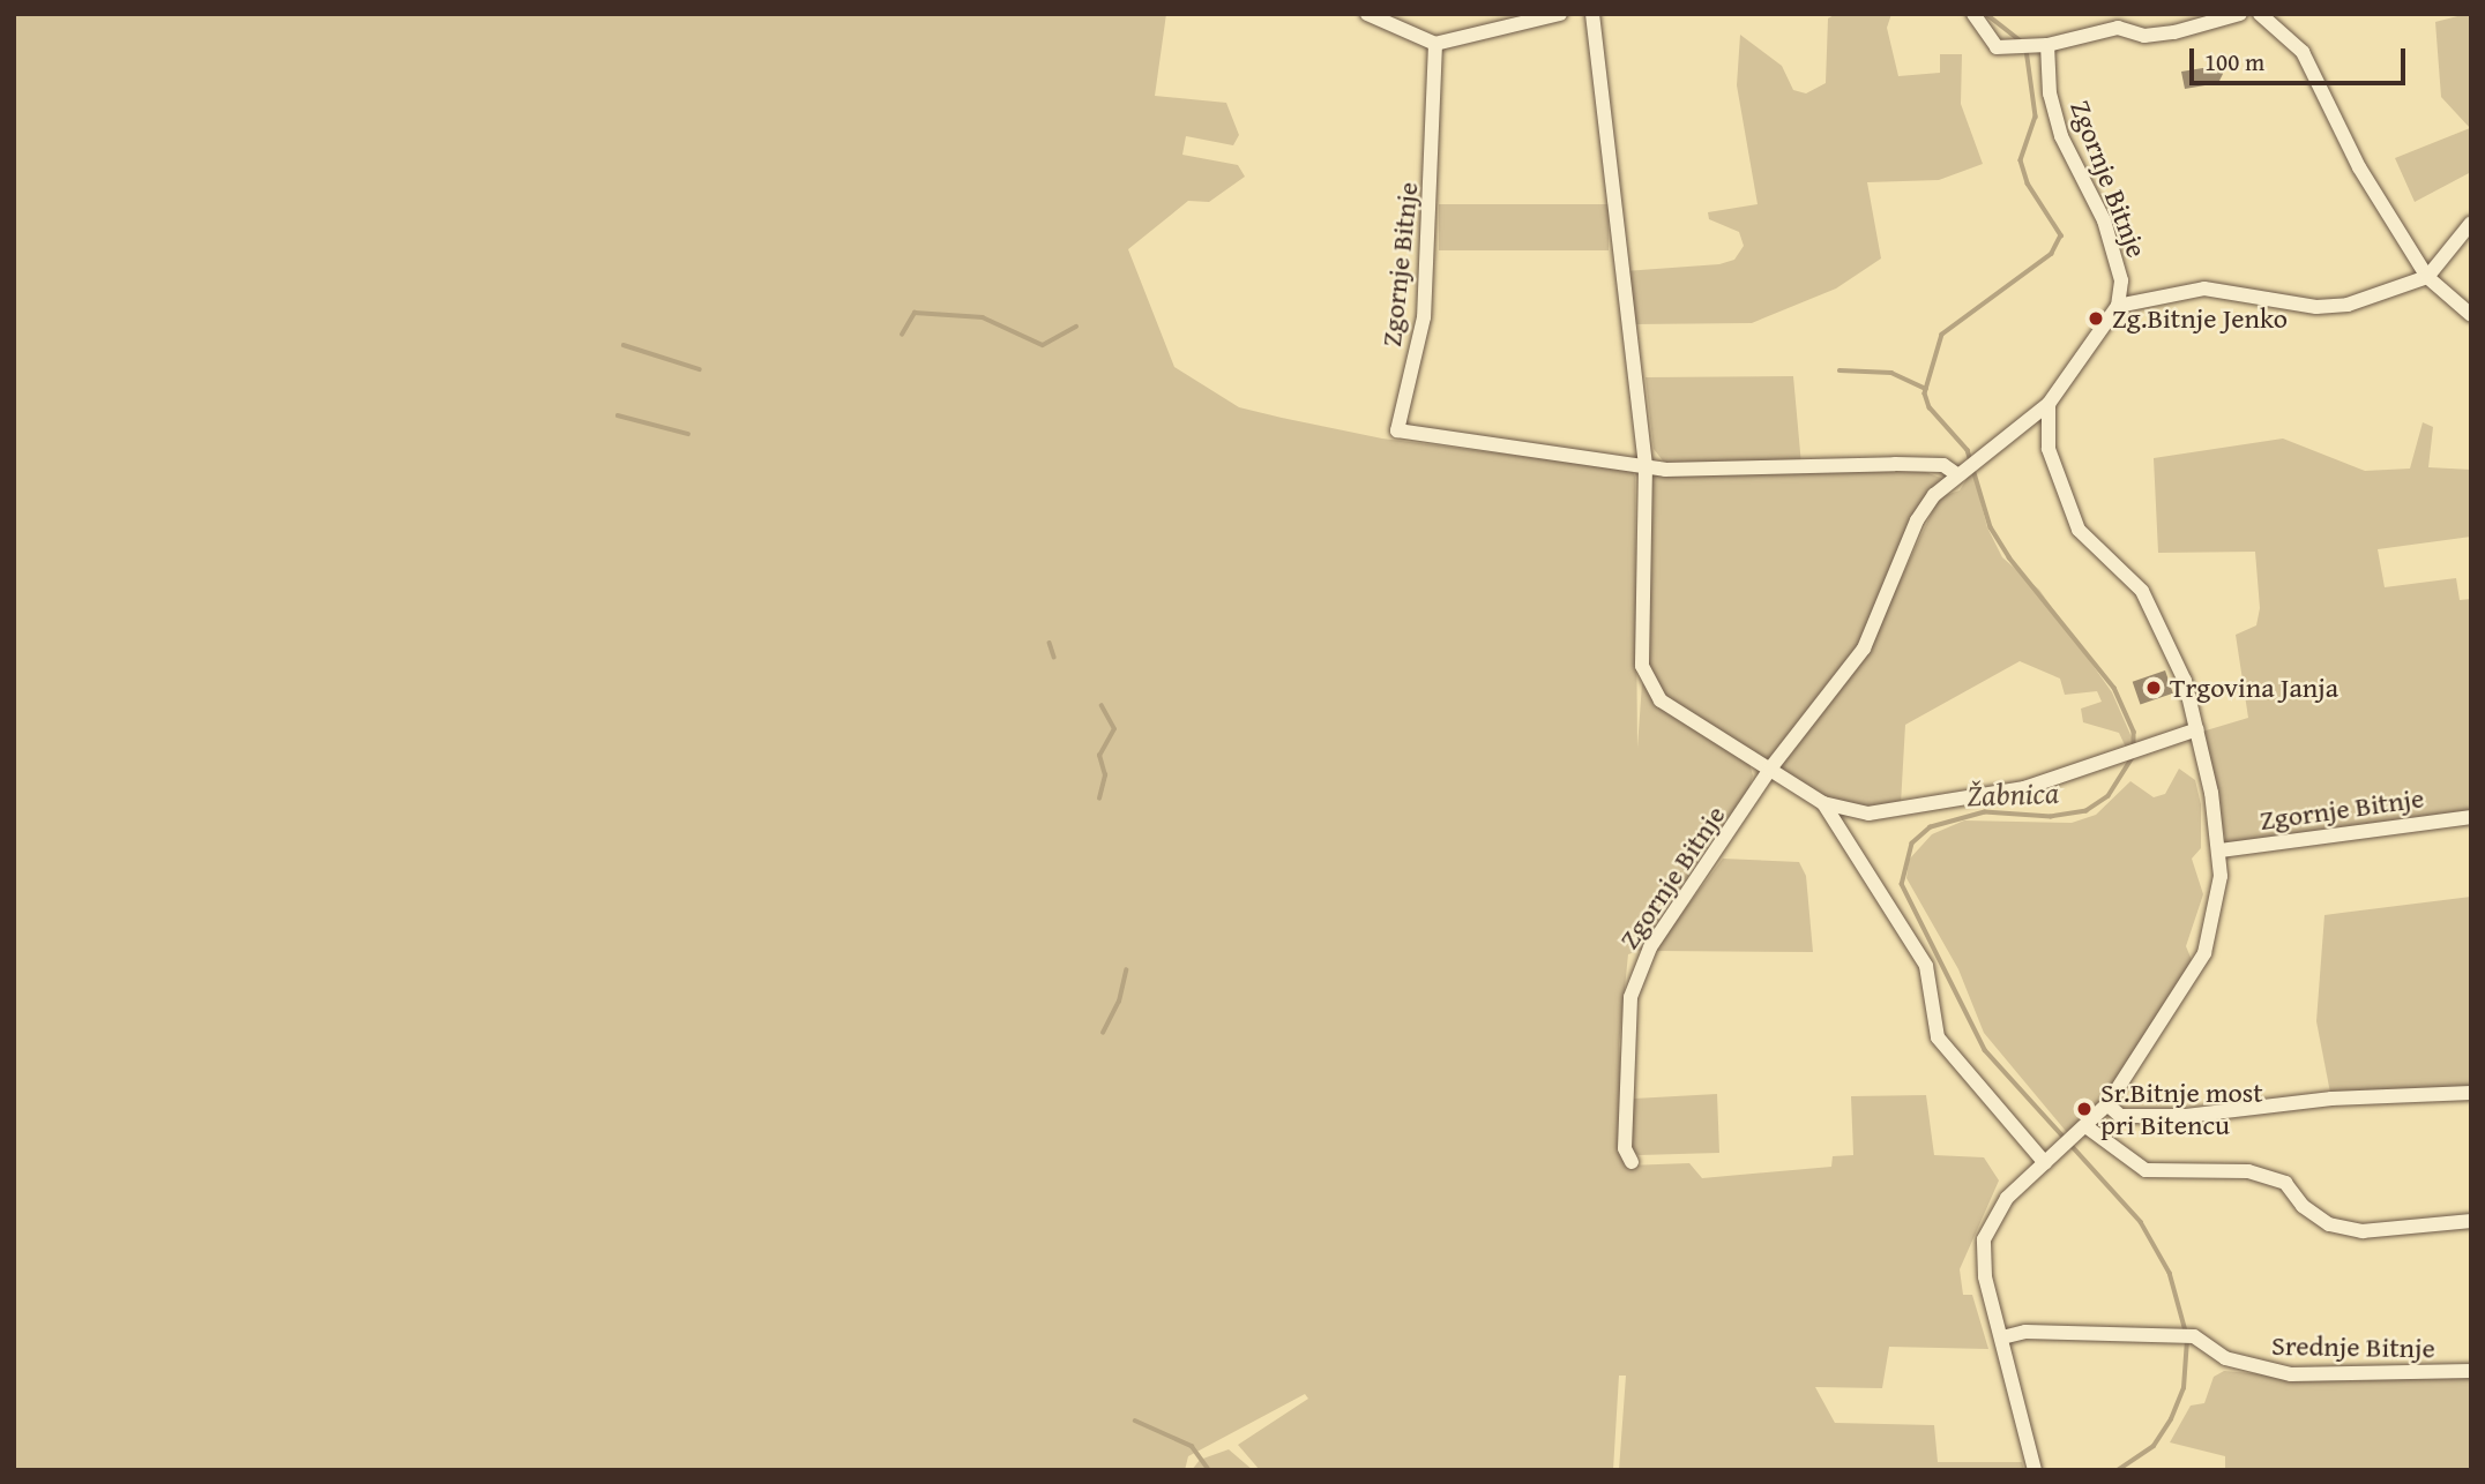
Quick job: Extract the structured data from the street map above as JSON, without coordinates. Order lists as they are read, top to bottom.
{
  "streets": {
    "street": ["Zgornje Bitnje", "Srednje Bitnje"]
  },
  "water": ["Žabnica"],
  "places": ["Zg.Bitnje Jenko", "Trgovina Janja", "Sr.Bitnje most pri Bitencu"],
  "scale_bar": "100 m"
}
